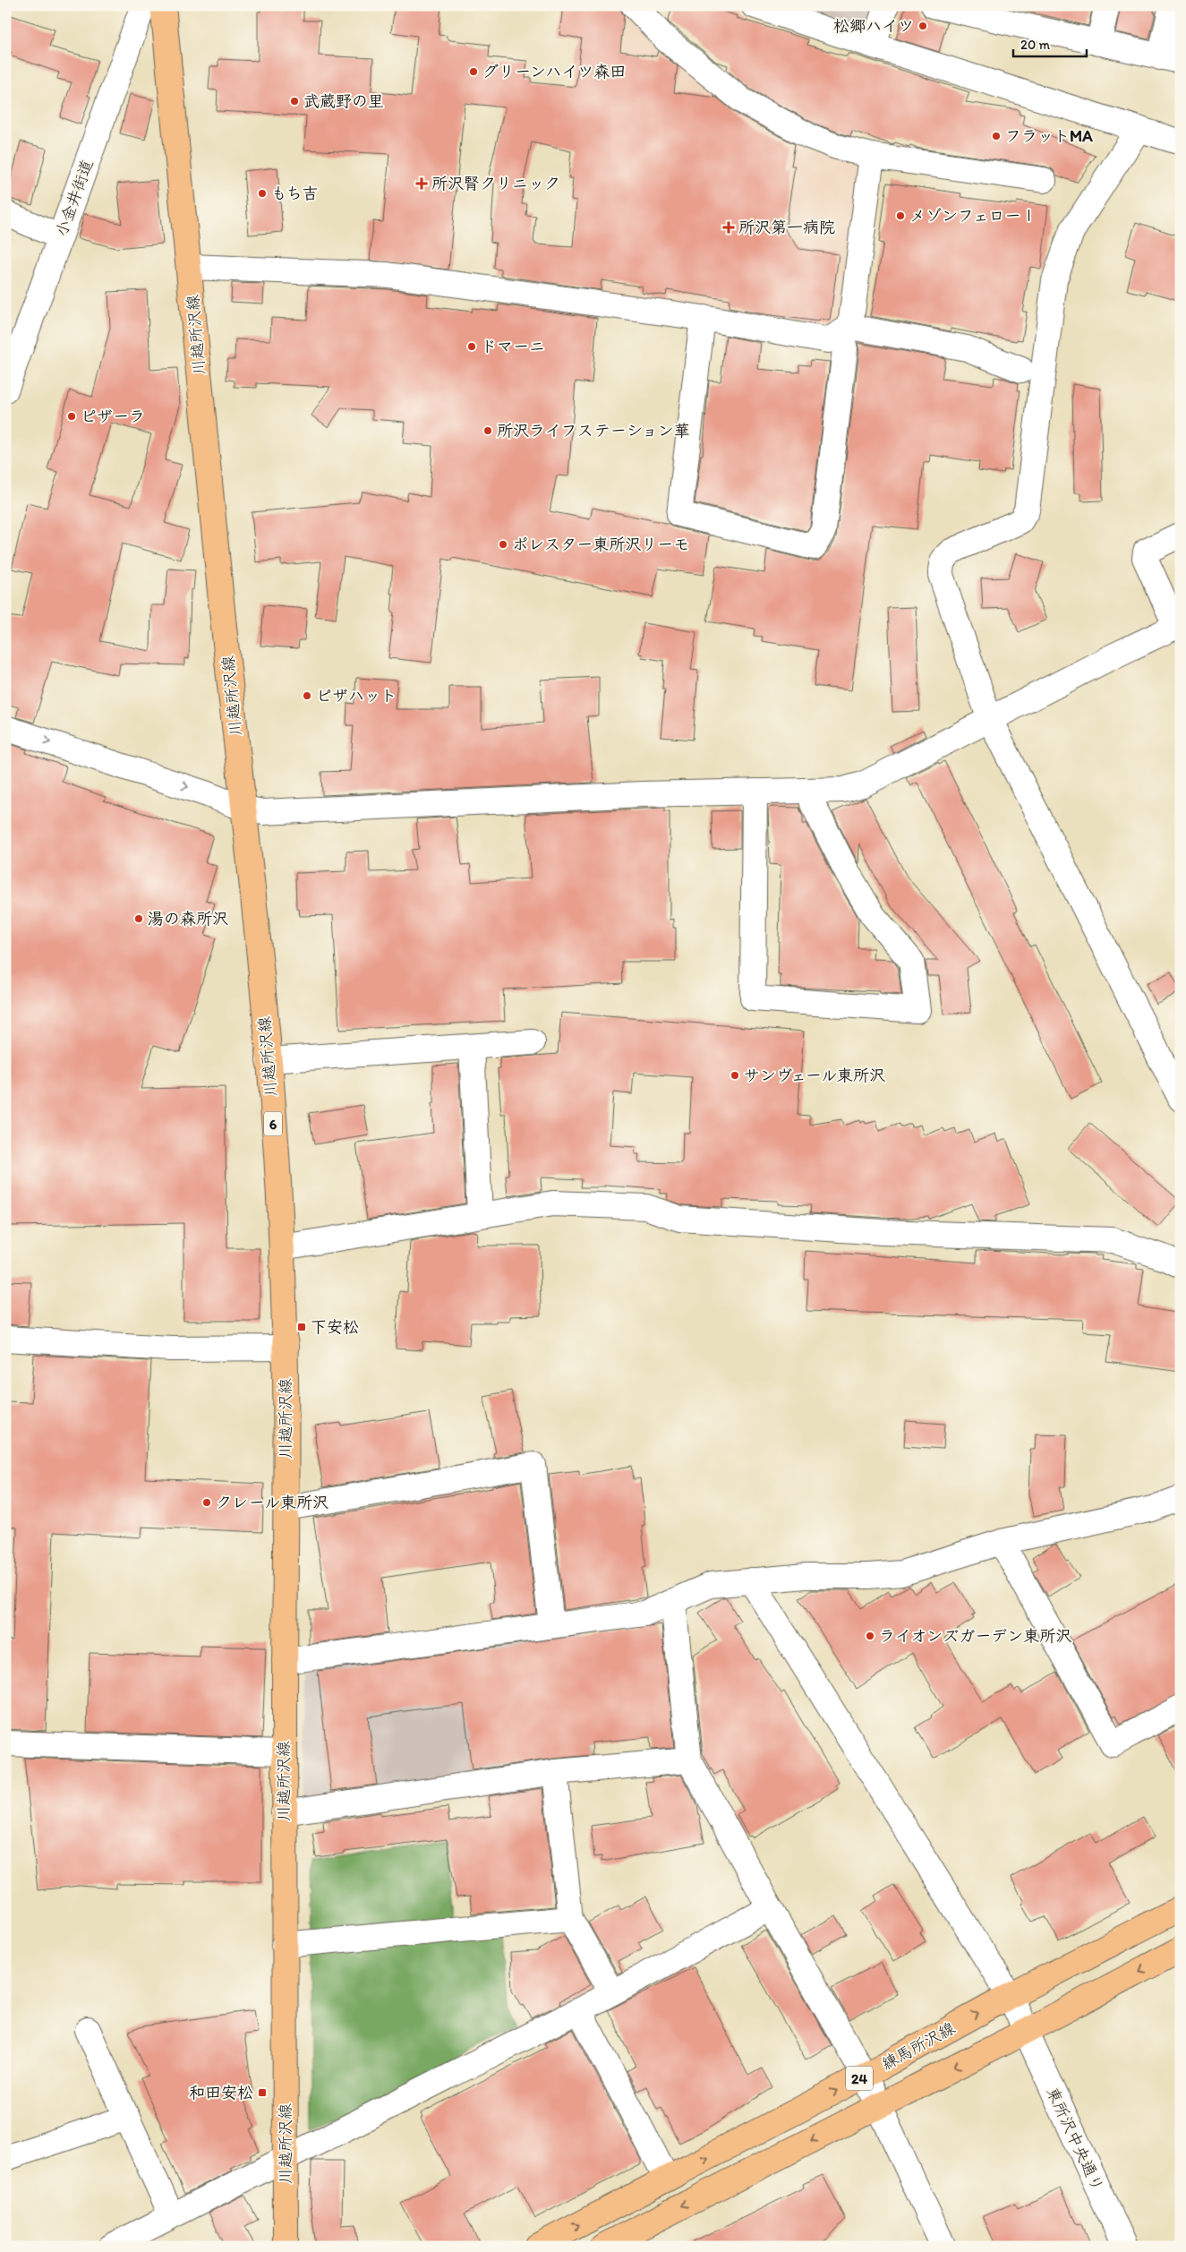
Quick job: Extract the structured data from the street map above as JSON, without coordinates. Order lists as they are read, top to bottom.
{
  "streets": {
    "main road": [
      "川越所沢線",
      "6",
      "練馬所沢線",
      "24"
    ],
    "street": ["小金井街道", "東所沢中央通り"]
  },
  "crossings": [
    ["練馬所沢線", "東所沢中央通り"],
    ["24", "東所沢中央通り"]
  ],
  "places": {
    "other": [
      "松郷ハイツ",
      "グリーンハイツ森田",
      "武蔵野の里",
      "フラットMA",
      "もち吉",
      "メゾンフェローⅠ",
      "ドマーニ",
      "ピザーラ",
      "所沢ライフステーション華",
      "ポレスター東所沢リーモ",
      "ピザハット",
      "湯の森所沢",
      "サンヴェール東所沢",
      "クレール東所沢",
      "ライオンズガーデン東所沢"
    ],
    "health": ["所沢腎クリニック", "所沢第一病院"],
    "transit": ["下安松", "和田安松"]
  },
  "scale_bar": "20 m"
}
